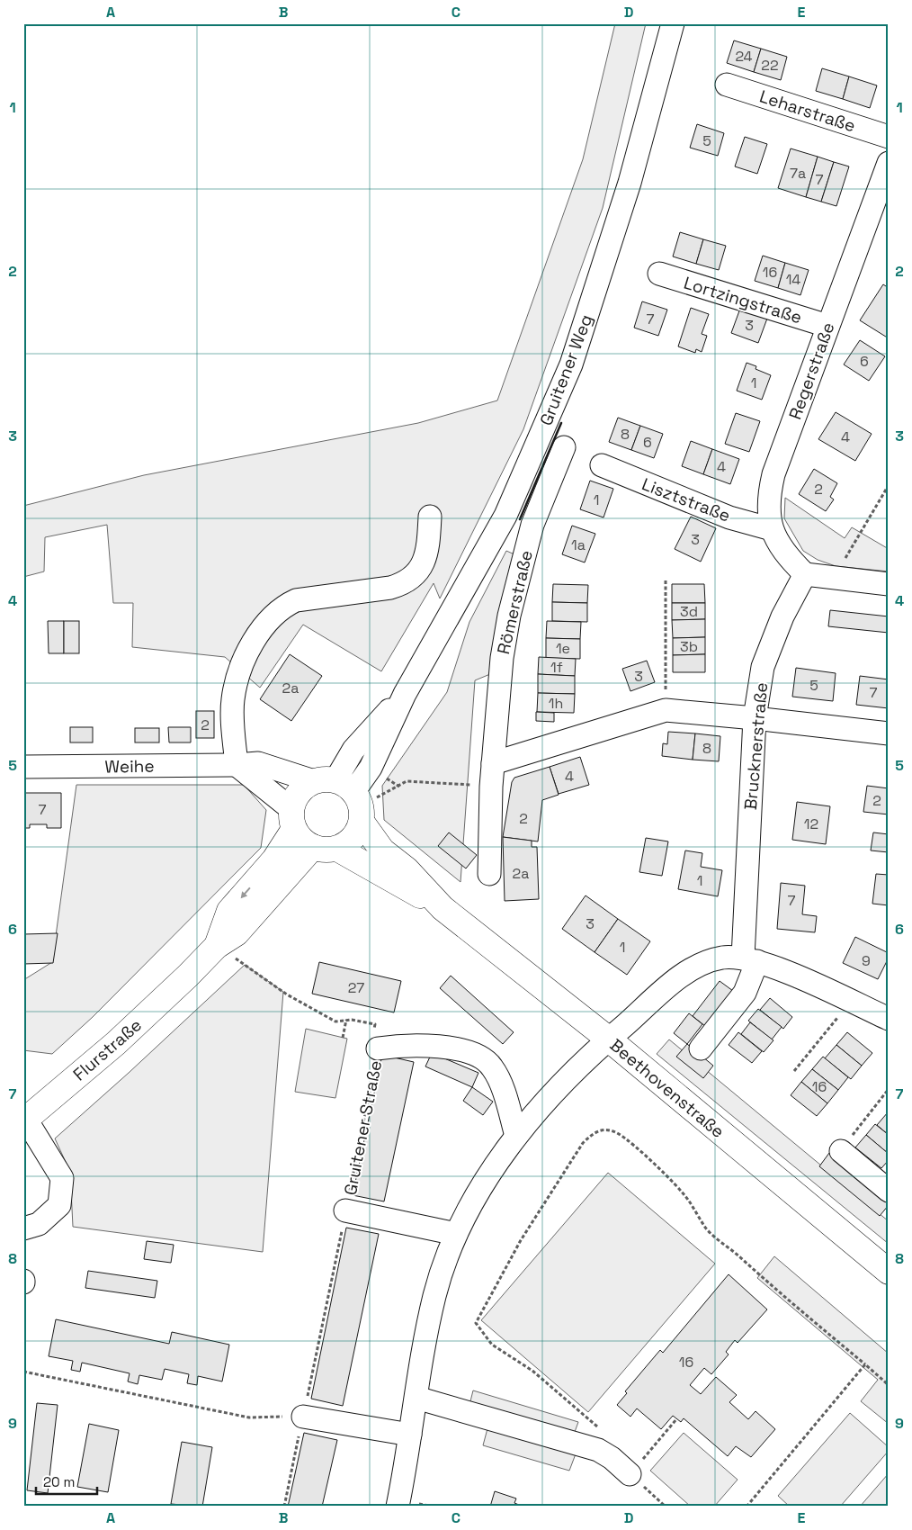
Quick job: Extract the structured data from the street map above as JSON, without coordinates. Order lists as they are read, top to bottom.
{
  "streets": {
    "main road": ["Flurstraße", "Beethovenstraße"],
    "street": [
      "Leharstraße",
      "Lortzingstraße",
      "Gruitener Weg",
      "Regerstraße",
      "Lisztstraße",
      "Römerstraße",
      "Brucknerstraße",
      "Weihe",
      "Gruitener Straße"
    ]
  },
  "crossings": [
    ["Lortzingstraße", "Regerstraße"],
    ["Gruitener Weg", "Weihe"],
    ["Gruitener Weg", "Beethovenstraße"],
    ["Regerstraße", "Lisztstraße"],
    ["Regerstraße", "Brucknerstraße"],
    ["Weihe", "Beethovenstraße"]
  ],
  "house_numbers": [
    "24",
    "22",
    "5",
    "7a",
    "7",
    "16",
    "14",
    "7",
    "3",
    "6",
    "1",
    "8",
    "4",
    "6",
    "4",
    "2",
    "1",
    "3",
    "1a",
    "3d",
    "3b",
    "1e",
    "1f",
    "3",
    "5",
    "2a",
    "7",
    "1h",
    "2",
    "8",
    "4",
    "2",
    "7",
    "2",
    "12",
    "2a",
    "1",
    "7",
    "3",
    "1",
    "9",
    "27",
    "16",
    "16"
  ],
  "scale_bar": "20 m",
  "grid": {
    "columns": [
      "A",
      "B",
      "C",
      "D",
      "E"
    ],
    "rows": [
      "1",
      "2",
      "3",
      "4",
      "5",
      "6",
      "7",
      "8",
      "9"
    ]
  }
}
